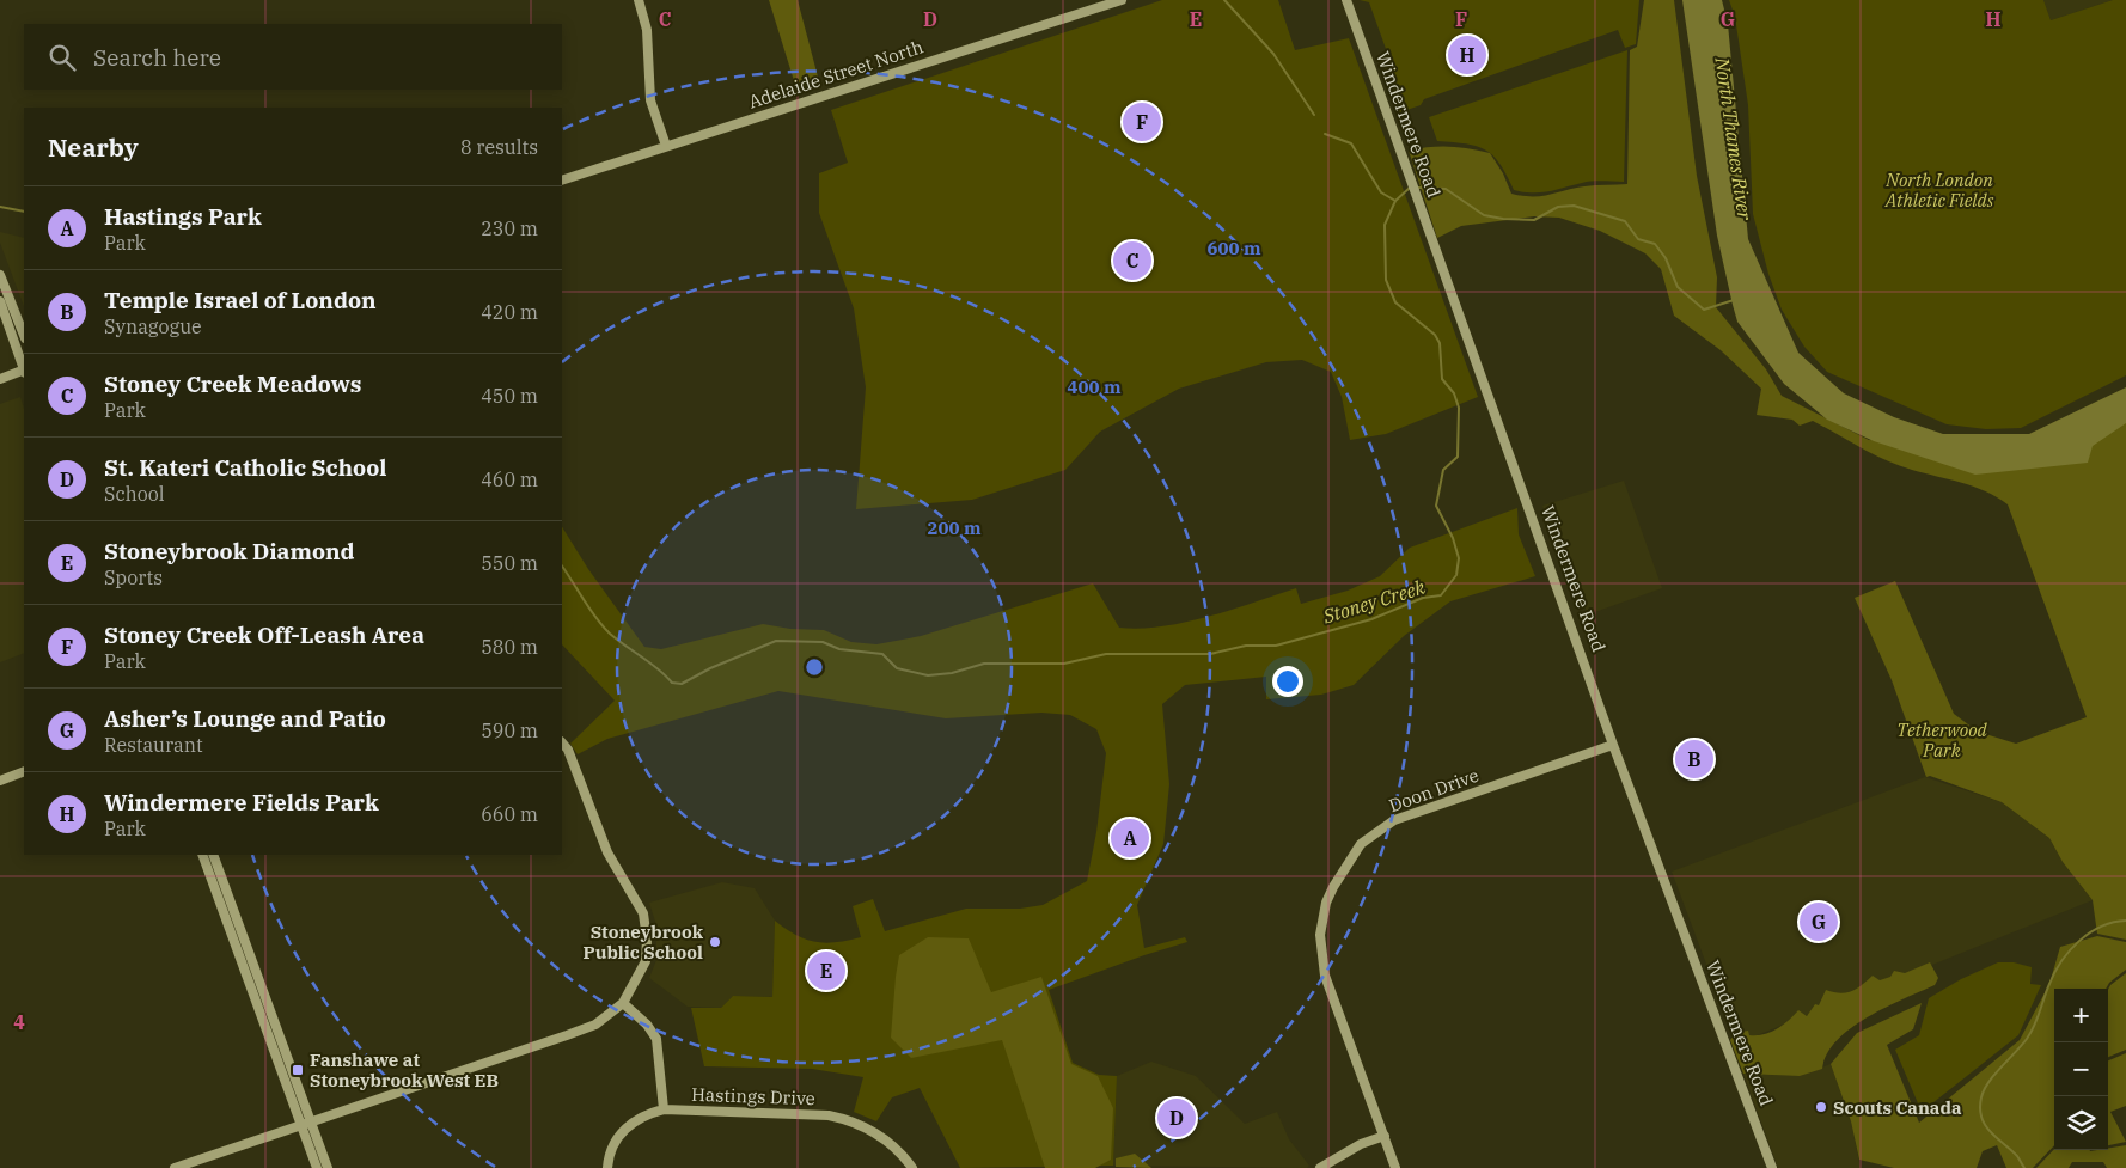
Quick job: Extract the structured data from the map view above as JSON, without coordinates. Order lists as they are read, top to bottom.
{
  "streets": {
    "main road": [
      "Adelaide Street North",
      "Windermere Road",
      "Doon Drive",
      "Hastings Drive"
    ]
  },
  "crossings": [
    ["Windermere Road", "Doon Drive"]
  ],
  "water": ["North Thames River", "Stoney Creek"],
  "parks": ["North London Athletic Fields", "Tetherwood Park"],
  "places": {
    "other": ["Stoneybrook Public School", "Scouts Canada"],
    "transit": ["Fanshawe at Stoneybrook West EB"]
  },
  "page": {
    "search": "Search here",
    "pins": [
      "H",
      "F",
      "C",
      "B",
      "A",
      "G",
      "E",
      "D"
    ],
    "heading": ["Nearby", "8 results"],
    "list": [
      {
        "mark": "A",
        "name": "Hastings Park",
        "note": "Park",
        "value": "230 m"
      },
      {
        "mark": "B",
        "name": "Temple Israel of London",
        "note": "Synagogue",
        "value": "420 m"
      },
      {
        "mark": "C",
        "name": "Stoney Creek Meadows",
        "note": "Park",
        "value": "450 m"
      },
      {
        "mark": "D",
        "name": "St. Kateri Catholic School",
        "note": "School",
        "value": "460 m"
      },
      {
        "mark": "E",
        "name": "Stoneybrook Diamond",
        "note": "Sports",
        "value": "550 m"
      },
      {
        "mark": "F",
        "name": "Stoney Creek Off-Leash Area",
        "note": "Park",
        "value": "580 m"
      },
      {
        "mark": "G",
        "name": "Asher’s Lounge and Patio",
        "note": "Restaurant",
        "value": "590 m"
      },
      {
        "mark": "H",
        "name": "Windermere Fields Park",
        "note": "Park",
        "value": "660 m"
      }
    ],
    "map_buttons": ["+", "−"]
  },
  "grid": {
    "columns": [
      "C",
      "D",
      "E",
      "F",
      "G",
      "H"
    ],
    "rows": ["4"]
  },
  "rings": ["600 m", "400 m", "200 m"]
}
